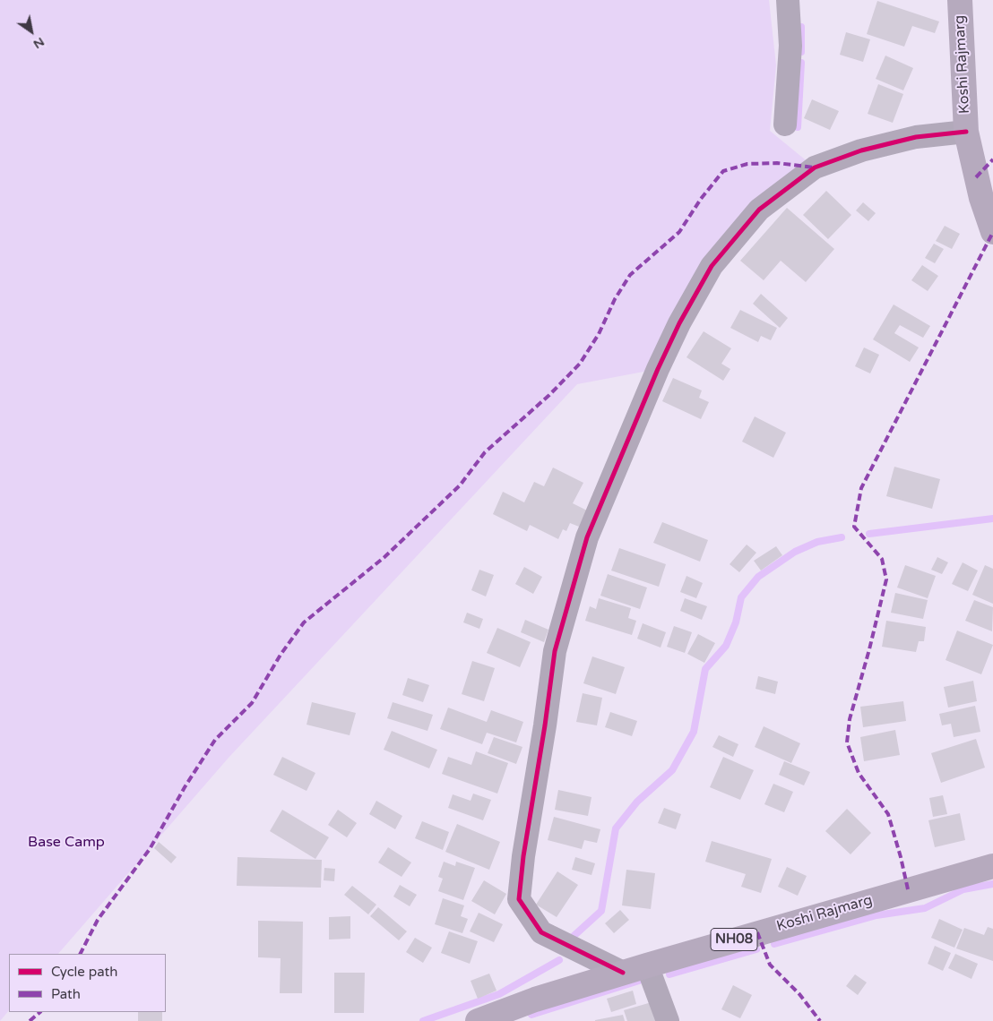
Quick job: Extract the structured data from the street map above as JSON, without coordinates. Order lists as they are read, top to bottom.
{
  "streets": {
    "main road": ["Koshi Rajmarg", "NH08"]
  },
  "parks": ["Base Camp"],
  "legend": ["Cycle path", "Path"],
  "north": "bottom right"
}
